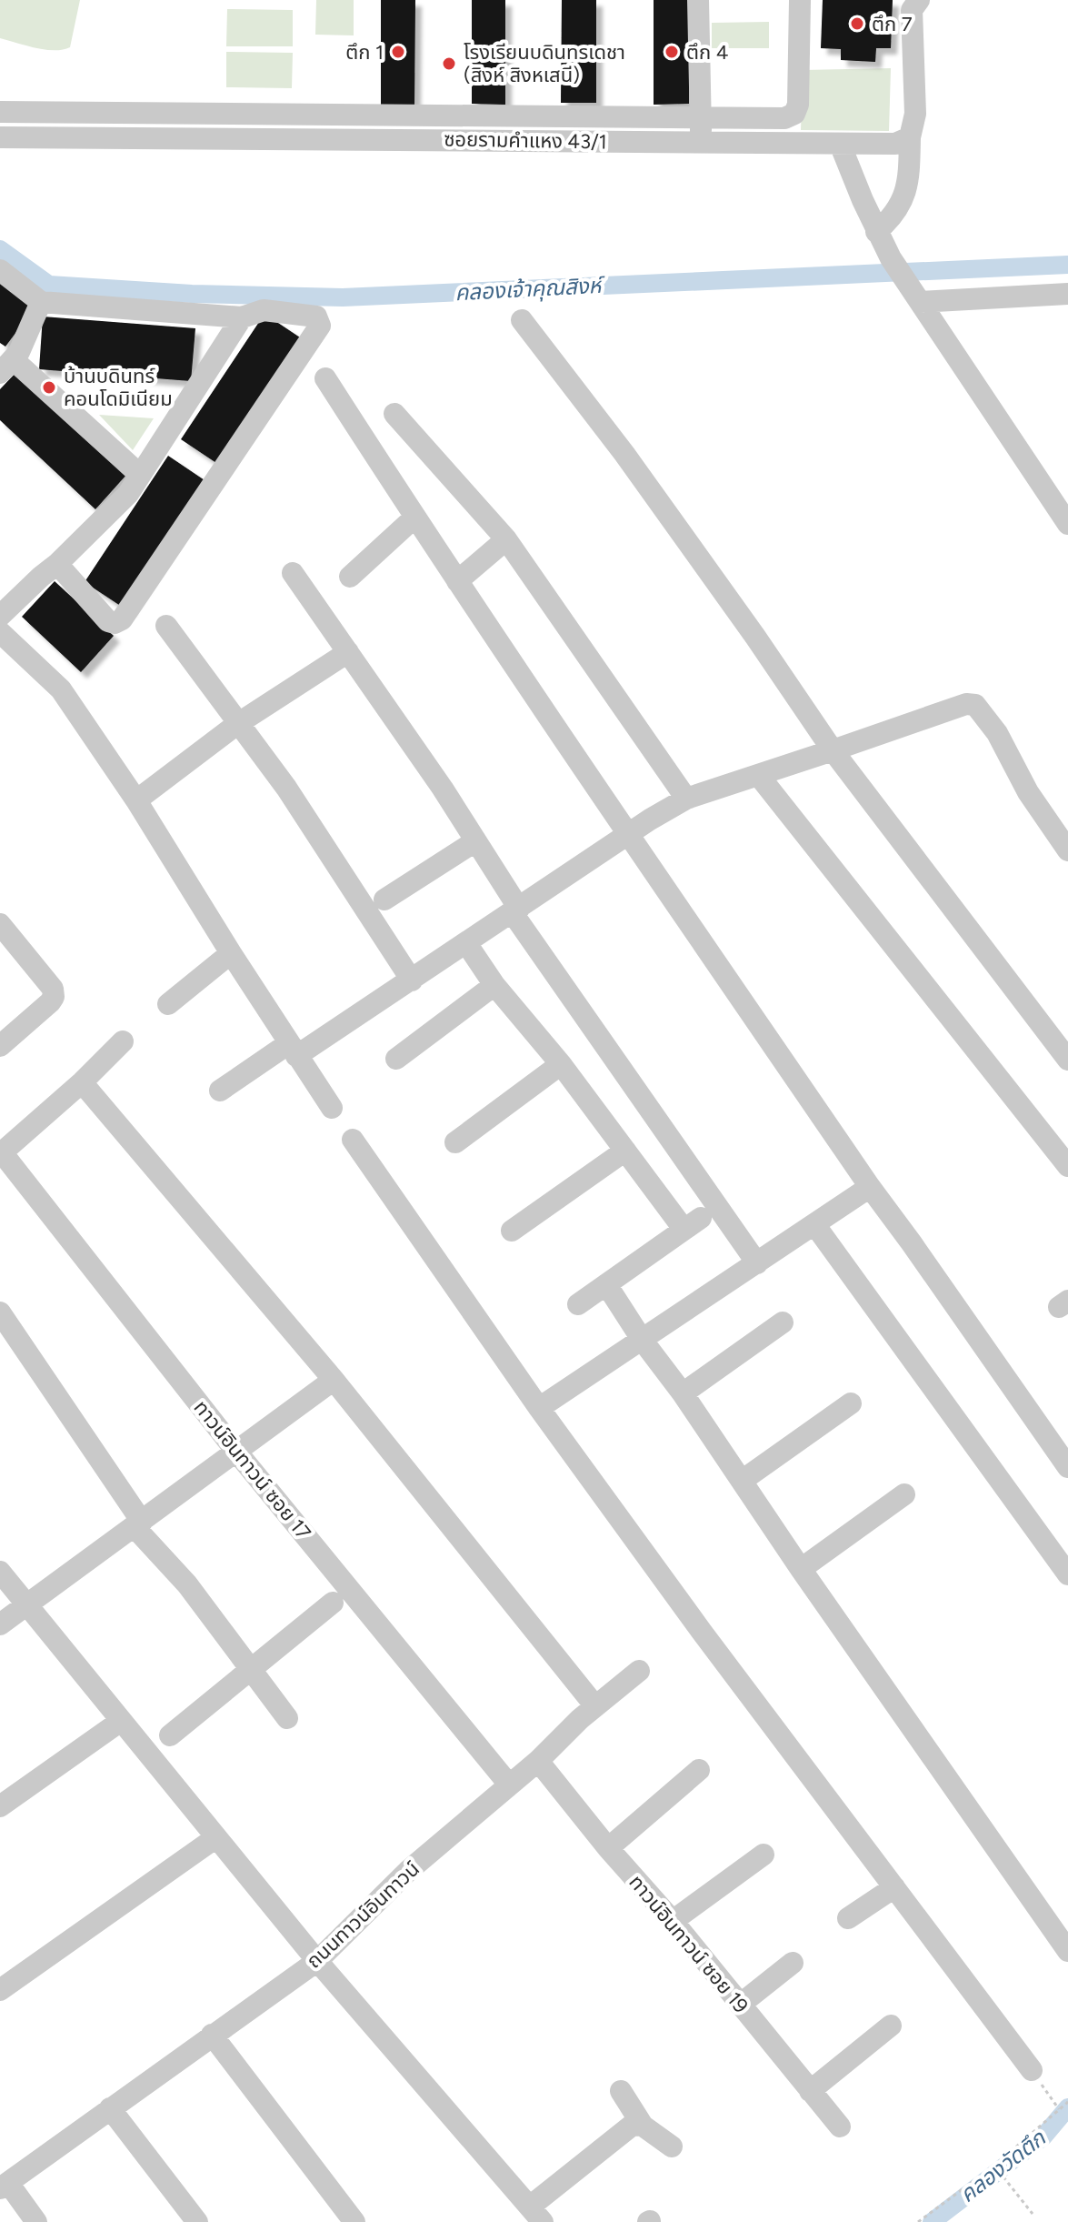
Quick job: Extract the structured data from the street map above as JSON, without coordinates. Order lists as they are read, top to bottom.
{
  "streets": {
    "street": [
      "ซอยรามคำแหง 43/1",
      "ทาวน์อินทาวน์ ซอย 17",
      "ถนนทาวน์อินทาวน์",
      "ทาวน์อินทาวน์ ซอย 19"
    ]
  },
  "crossings": [
    ["ทาวน์อินทาวน์ ซอย 17", "ถนนทาวน์อินทาวน์"],
    ["ถนนทาวน์อินทาวน์", "ทาวน์อินทาวน์ ซอย 19"]
  ],
  "water": ["คลองเจ้าคุณสิงห์", "คลองวัดตึก"],
  "places": [
    "ตึก 7",
    "ตึก 1",
    "ตึก 4",
    "โรงเรียนบดินทรเดชา (สิงห์ สิงหเสนี)",
    "บ้านบดินทร์ คอนโดมิเนียม"
  ]
}
